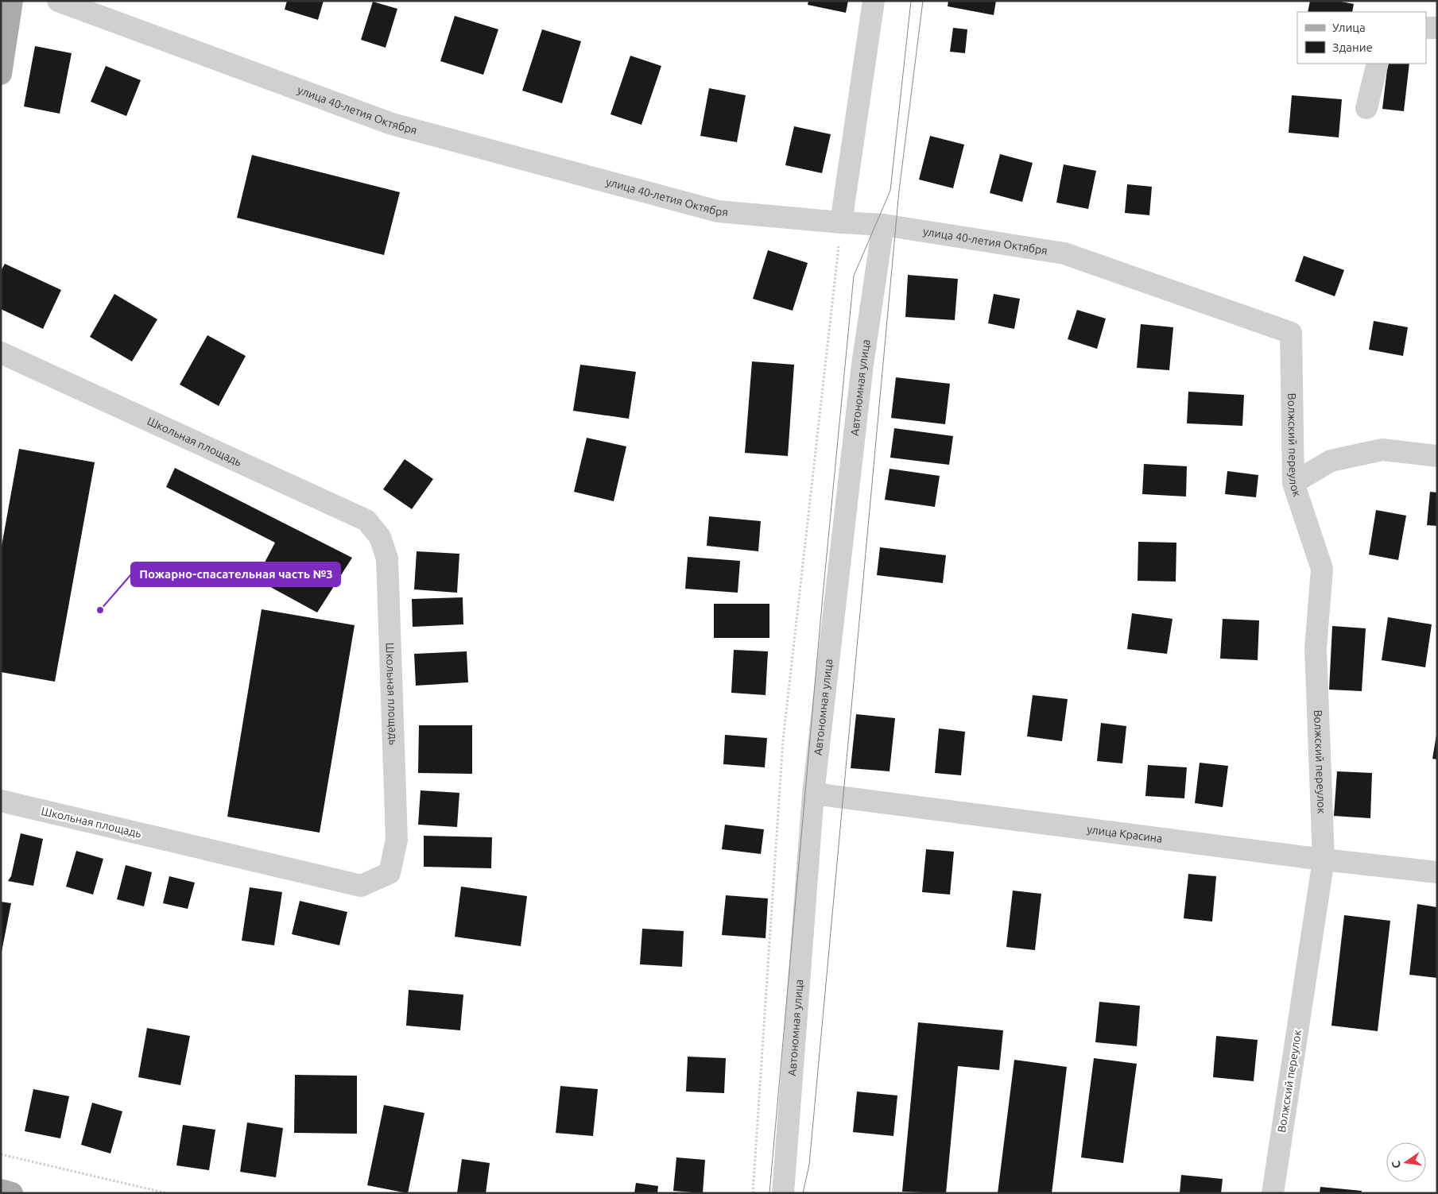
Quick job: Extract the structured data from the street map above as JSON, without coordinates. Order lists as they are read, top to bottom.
{
  "streets": {
    "street": [
      "улица 40-летия Октября",
      "Автономная улица",
      "Школьная площадь",
      "Волжский переулок",
      "улица Красина"
    ]
  },
  "crossings": [
    ["улица 40-летия Октября", "Автономная улица"],
    ["улица 40-летия Октября", "Волжский переулок"],
    ["Автономная улица", "улица Красина"],
    ["Волжский переулок", "улица Красина"]
  ],
  "places": ["Пожарно-спасательная часть №3"],
  "legend": ["Улица", "Здание"],
  "north": "left"
}
